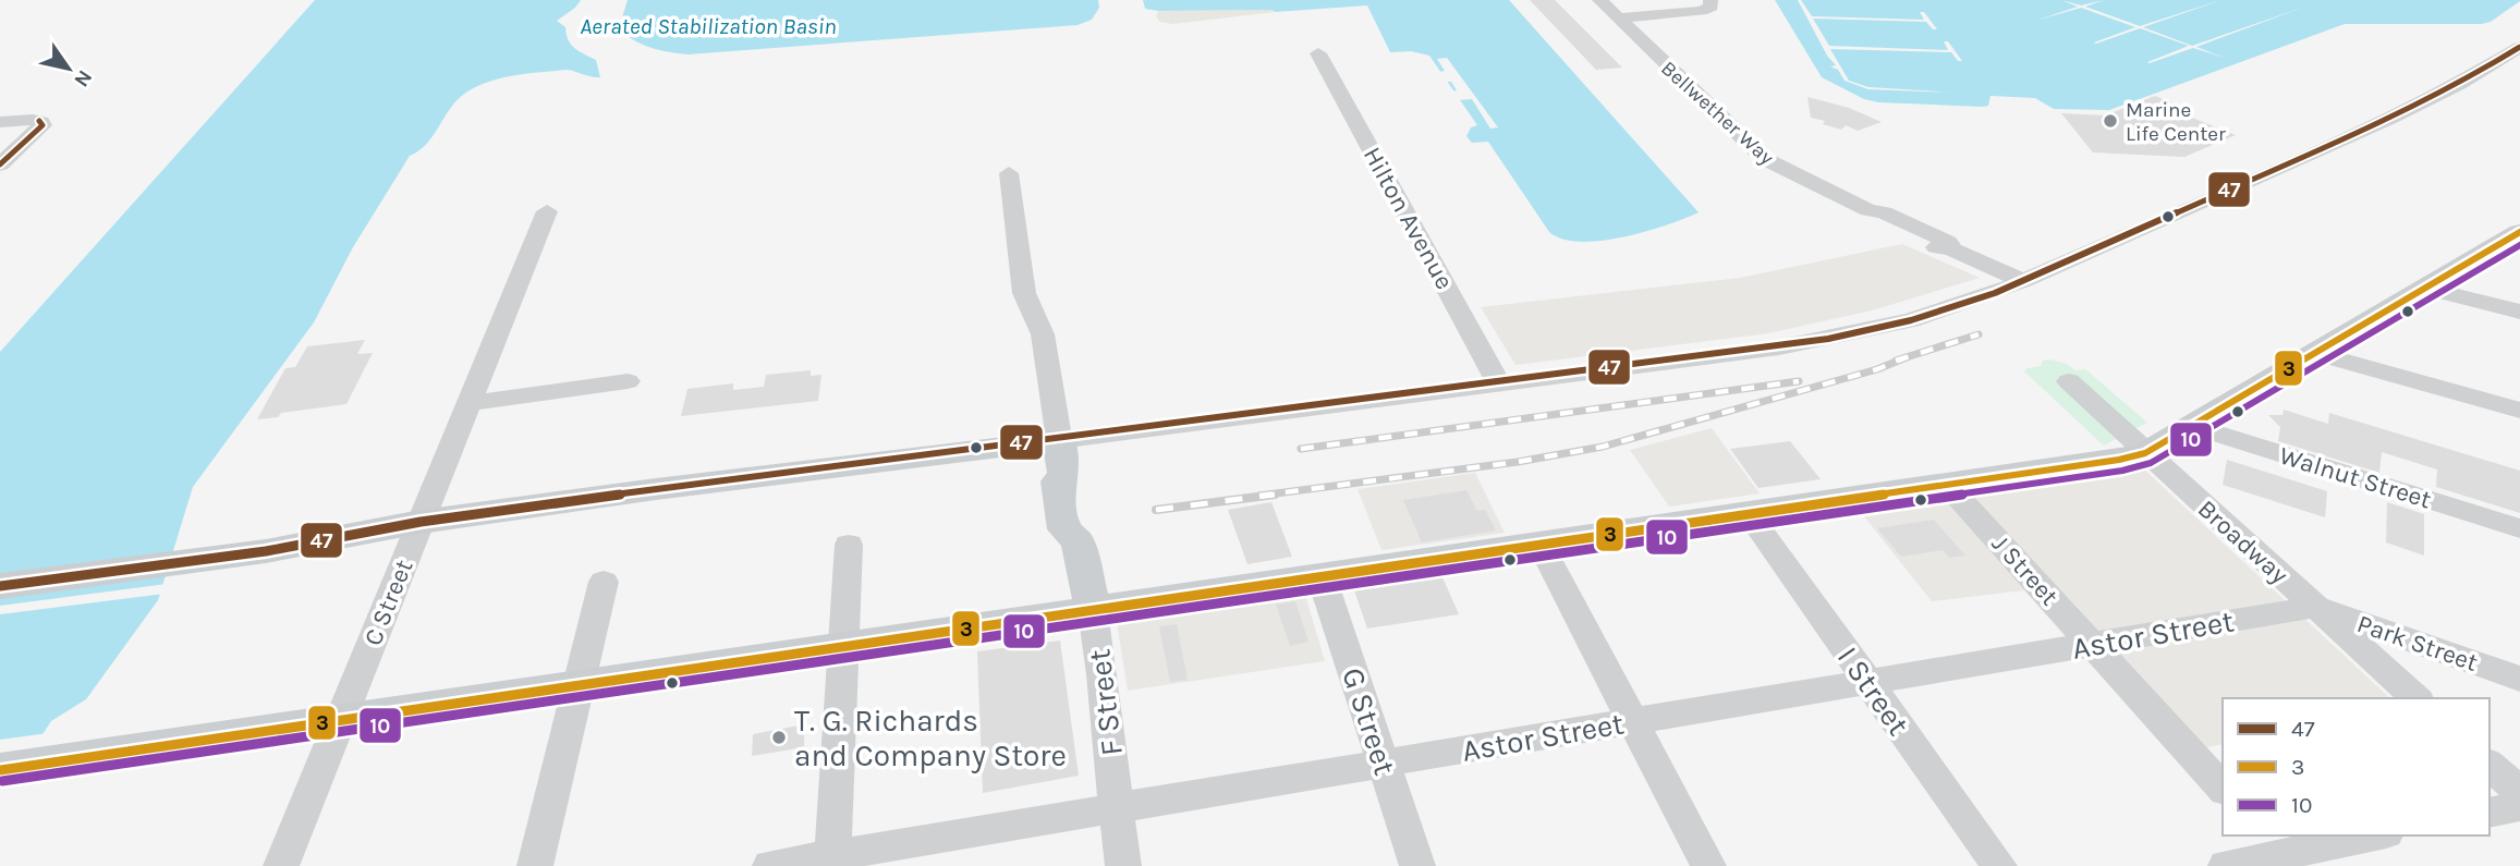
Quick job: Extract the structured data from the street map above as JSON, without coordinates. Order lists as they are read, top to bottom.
{
  "streets": {
    "main road": ["F Street"],
    "street": [
      "Bellwether Way",
      "Hilton Avenue",
      "Walnut Street",
      "Broadway",
      "J Street",
      "C Street",
      "Astor Street",
      "Park Street",
      "I Street",
      "G Street"
    ]
  },
  "crossings": [
    ["Broadway", "Astor Street"],
    ["Broadway", "Park Street"],
    ["J Street", "Astor Street"],
    ["Astor Street", "Park Street"],
    ["Astor Street", "I Street"],
    ["Astor Street", "F Street"],
    ["Astor Street", "G Street"]
  ],
  "water": ["Aerated Stabilization Basin"],
  "places": ["Marine Life Center", "T. G. Richards and Company Store"],
  "lines": ["transit line 47", "transit line 3", "transit line 10"],
  "legend": ["47", "3", "10"],
  "north": "bottom right"
}
